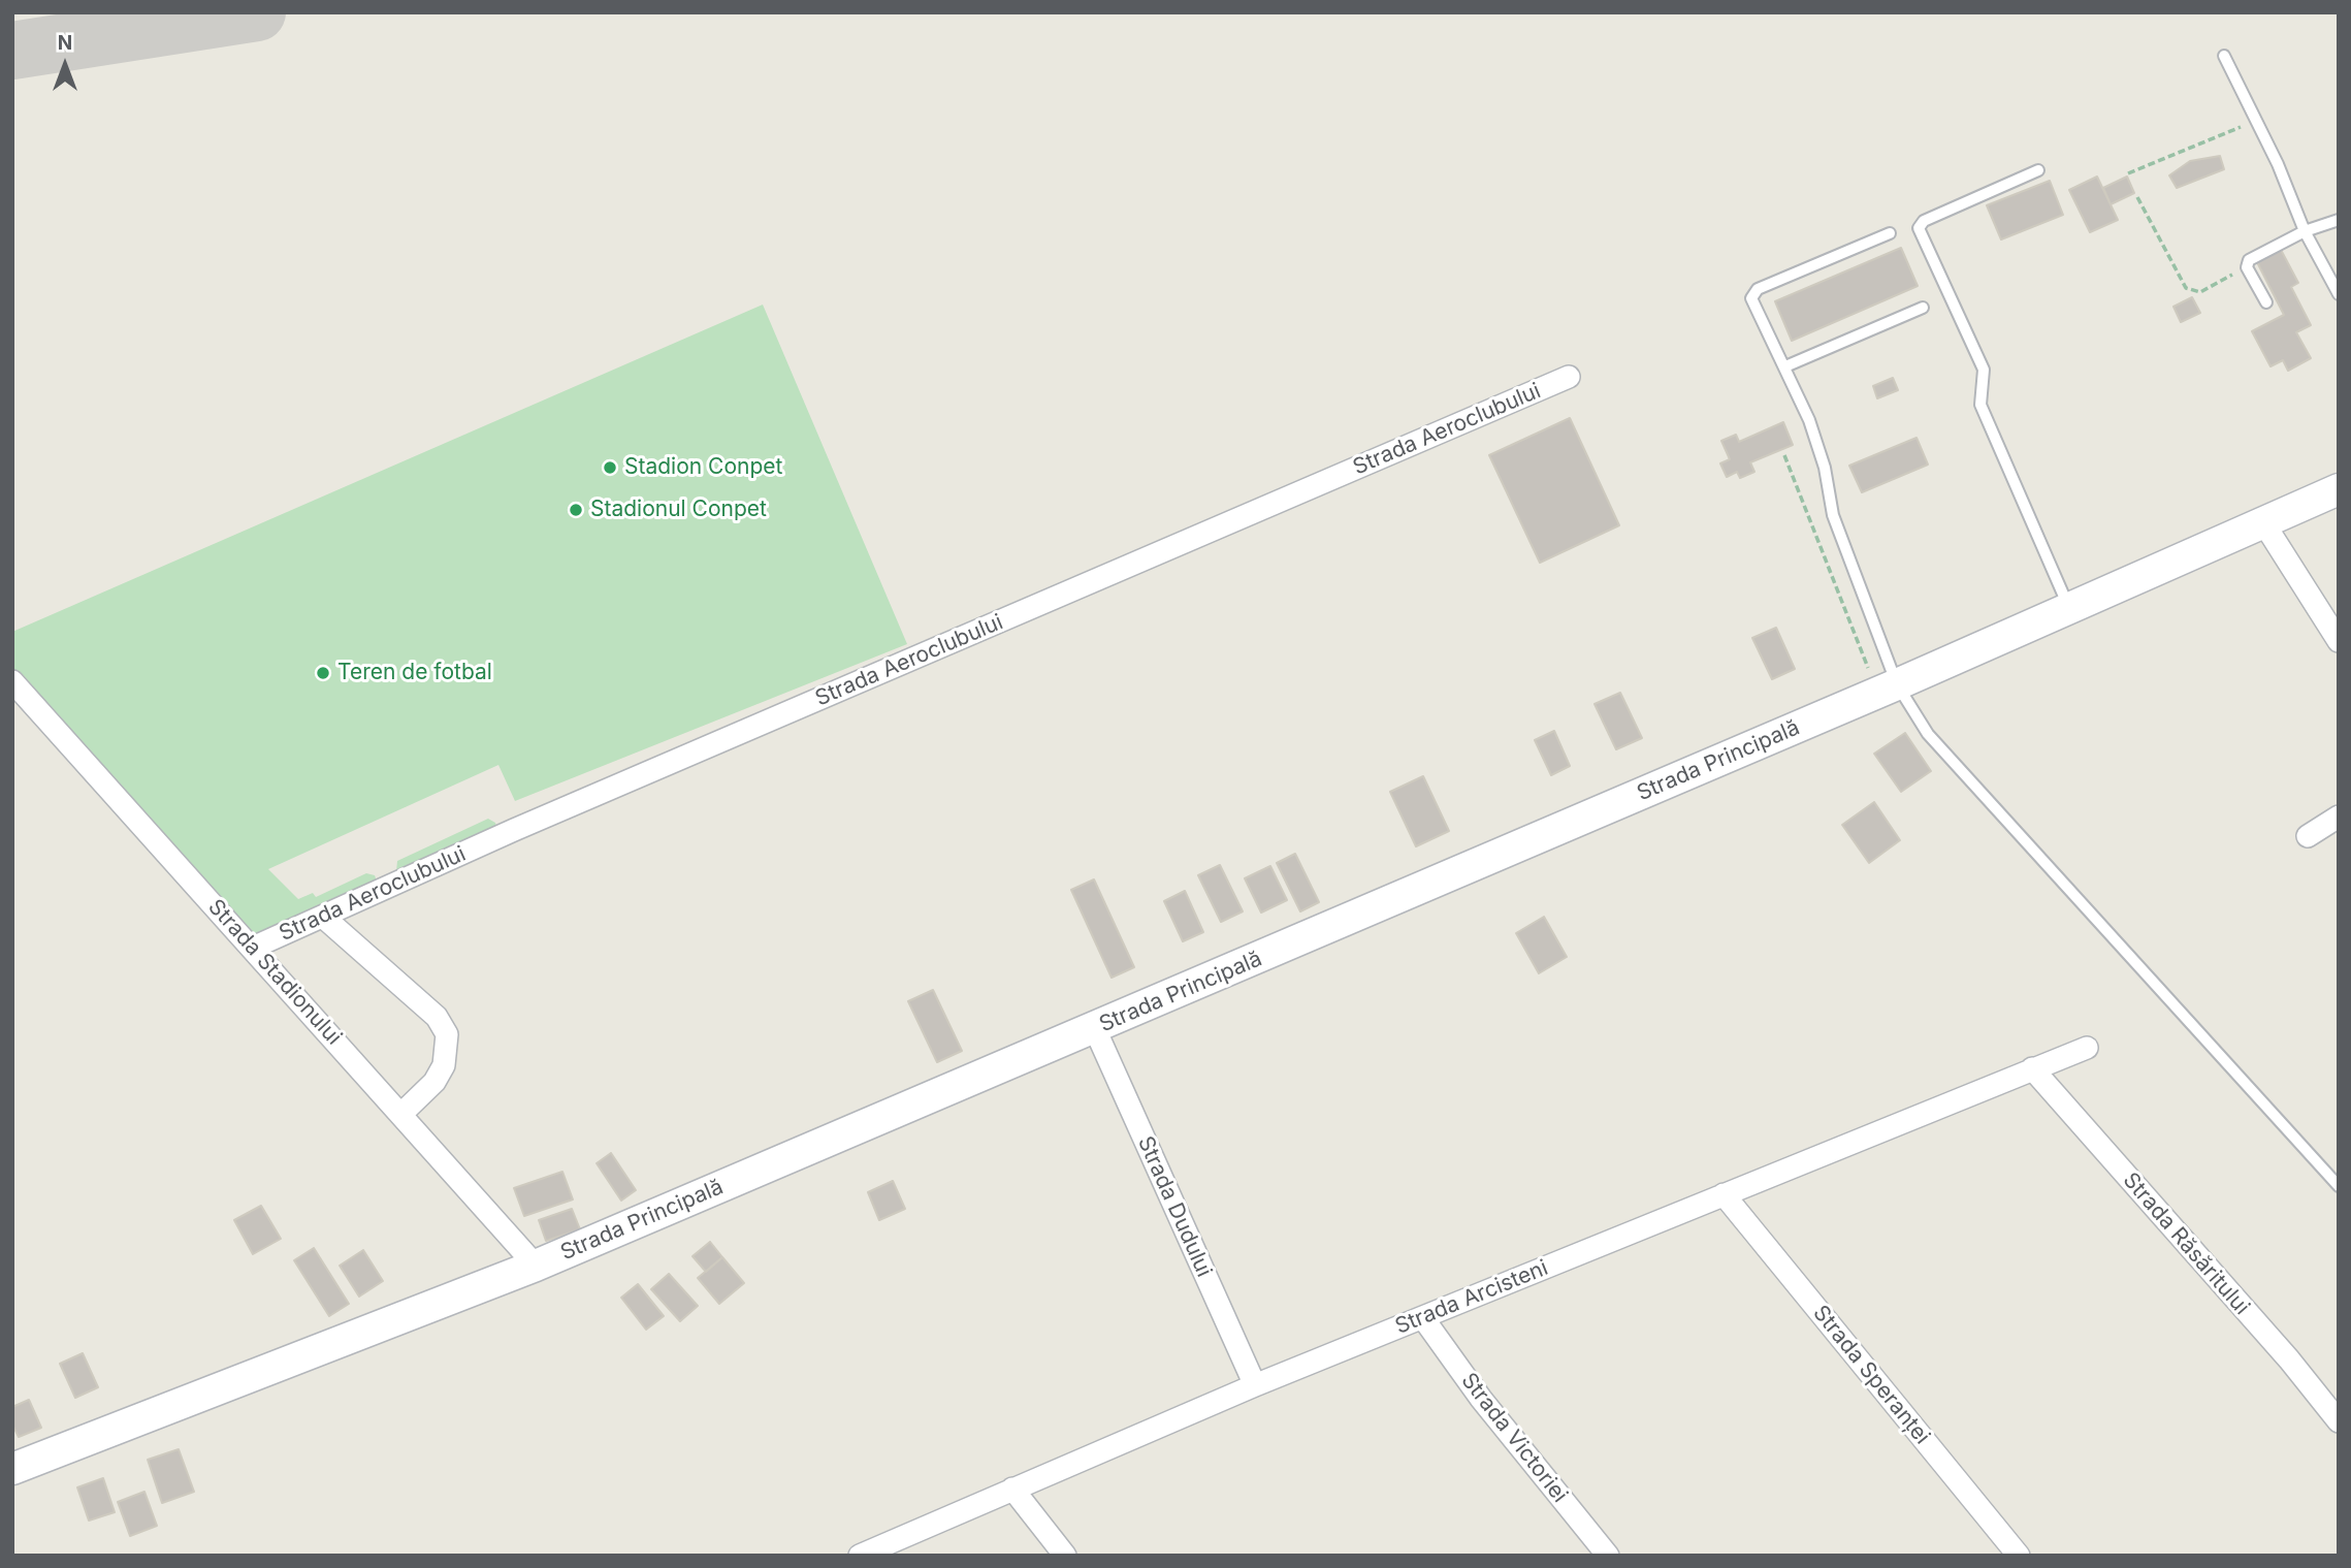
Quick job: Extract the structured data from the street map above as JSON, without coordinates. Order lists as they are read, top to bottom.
{
  "streets": {
    "main road": ["Strada Principală"],
    "street": [
      "Strada Aeroclubului",
      "Strada Stadionului",
      "Strada Dudului",
      "Strada Răsăritului",
      "Strada Arcisteni",
      "Strada Speranței",
      "Strada Victoriei"
    ]
  },
  "crossings": [
    ["Strada Aeroclubului", "Strada Stadionului"],
    ["Strada Principală", "Strada Stadionului"],
    ["Strada Principală", "Strada Dudului"],
    ["Strada Dudului", "Strada Arcisteni"],
    ["Strada Răsăritului", "Strada Arcisteni"],
    ["Strada Arcisteni", "Strada Speranței"],
    ["Strada Arcisteni", "Strada Victoriei"]
  ],
  "places": ["Stadion Conpet", "Stadionul Conpet", "Teren de fotbal"],
  "north": "top"
}
